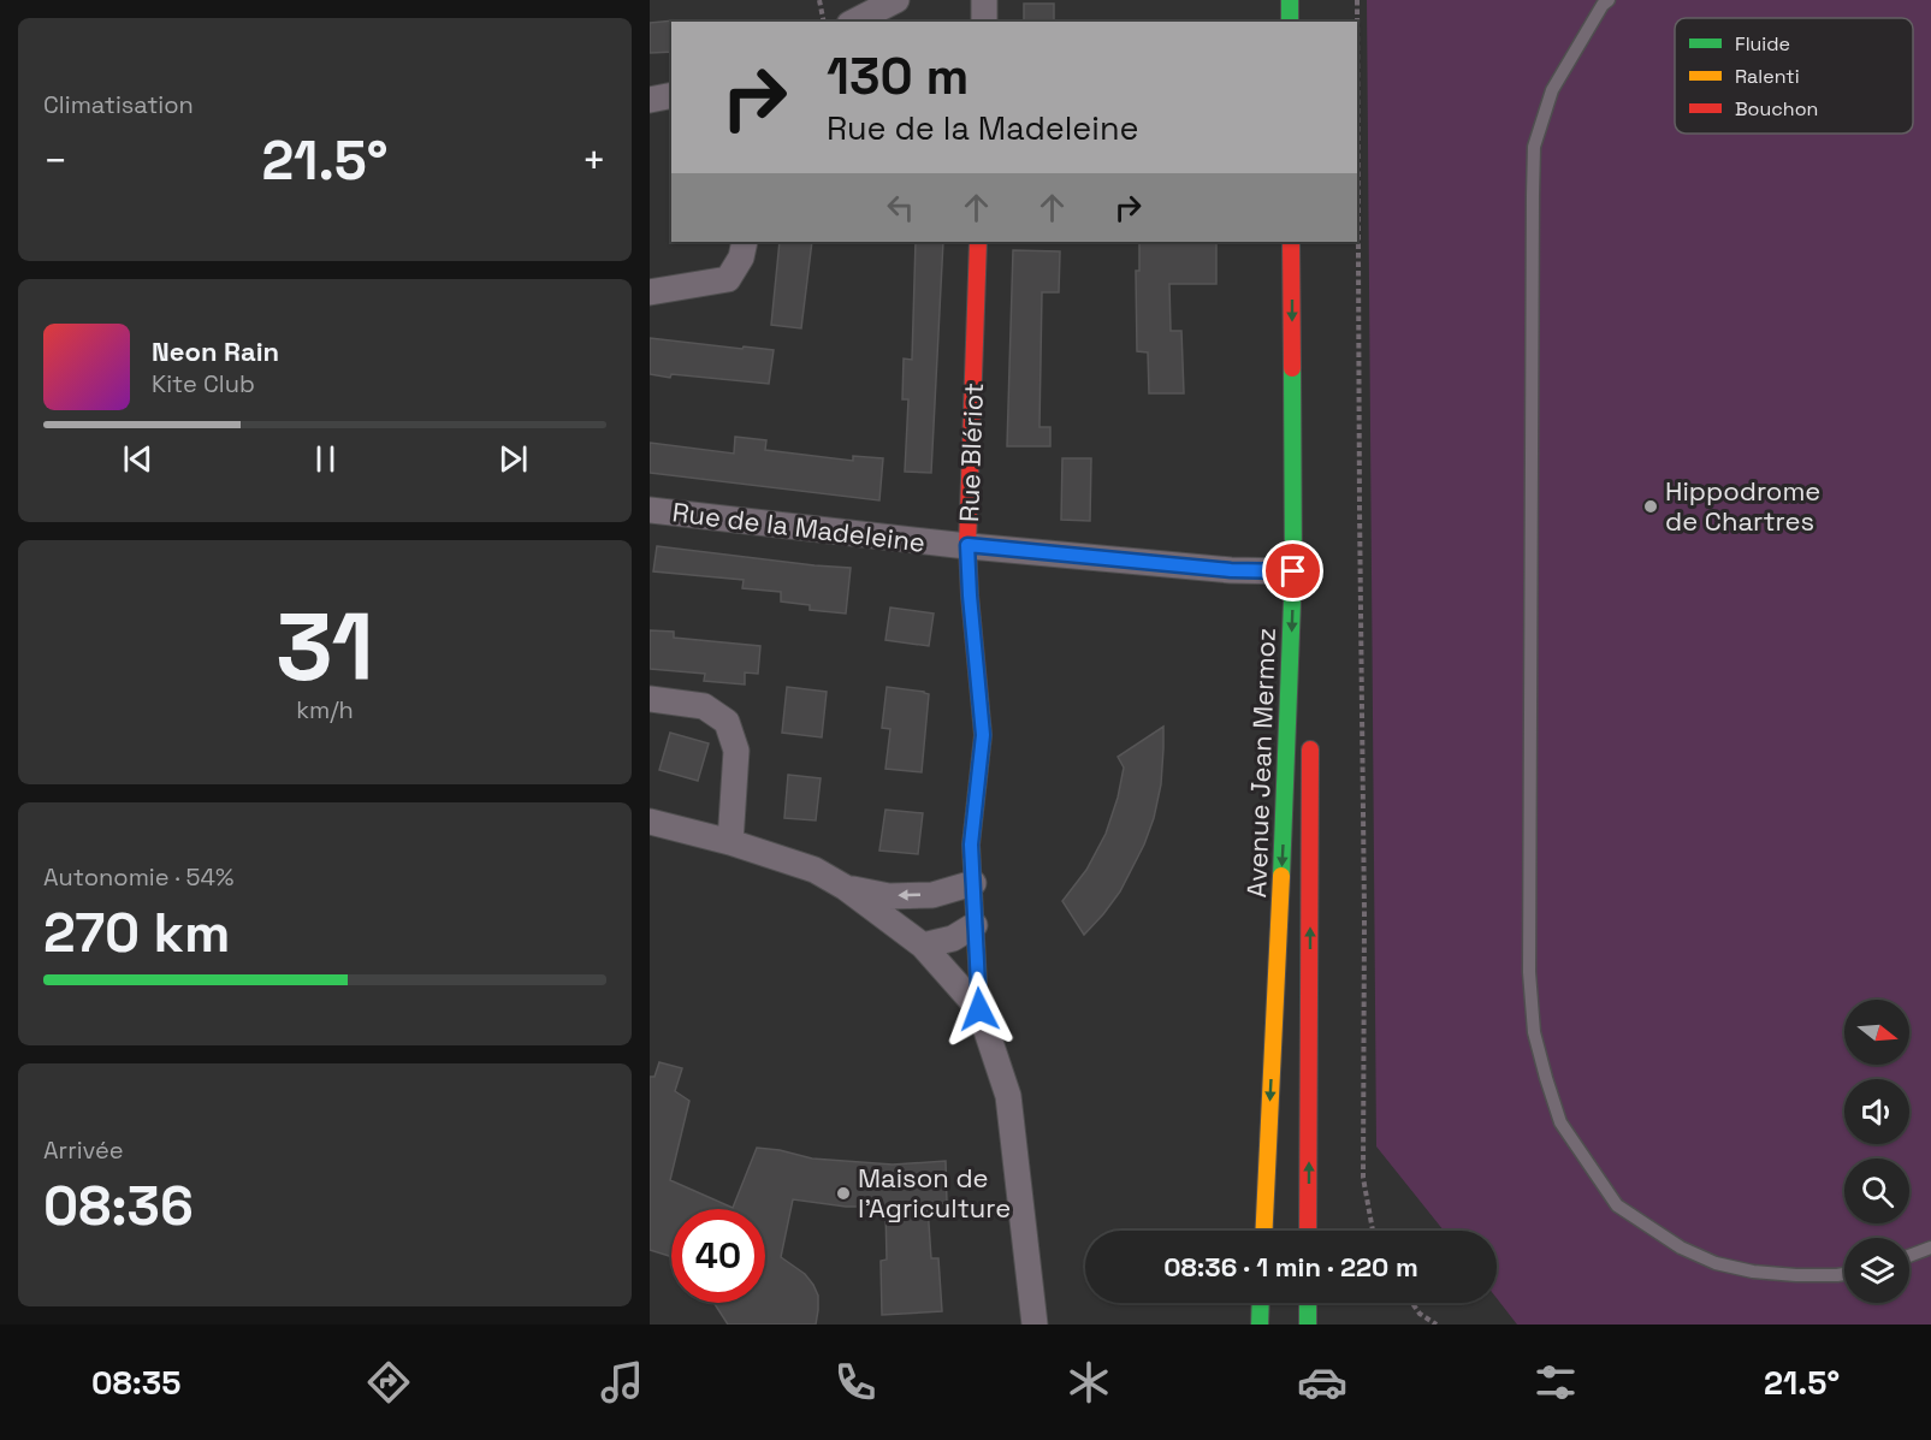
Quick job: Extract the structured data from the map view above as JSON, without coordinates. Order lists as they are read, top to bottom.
{
  "streets": {
    "main road": ["Rue Blériot", "Avenue Jean Mermoz"],
    "street": ["Rue de la Madeleine"]
  },
  "crossings": [
    ["Rue Blériot", "Rue de la Madeleine"],
    ["Rue de la Madeleine", "Avenue Jean Mermoz"]
  ],
  "places": ["Hippodrome de Chartres", "Maison de l'Agriculture"],
  "legend": ["Fluide", "Ralenti", "Bouchon"],
  "north": "right",
  "page": {
    "tile": [
      "Climatisation",
      ["31", "km/h"],
      ["Autonomie · 54%", "270 km"],
      ["Arrivée", "08:36"]
    ],
    "turn": ["130 m", "Rue de la Madeleine"],
    "heat": ["−", "21.5°", "+"],
    "song": ["Neon Rain", "Kite Club"],
    "limit": "40",
    "trip": "08:36 · 1 min · 220 m",
    "tabs": ["08:35", "21.5°"]
  }
}
